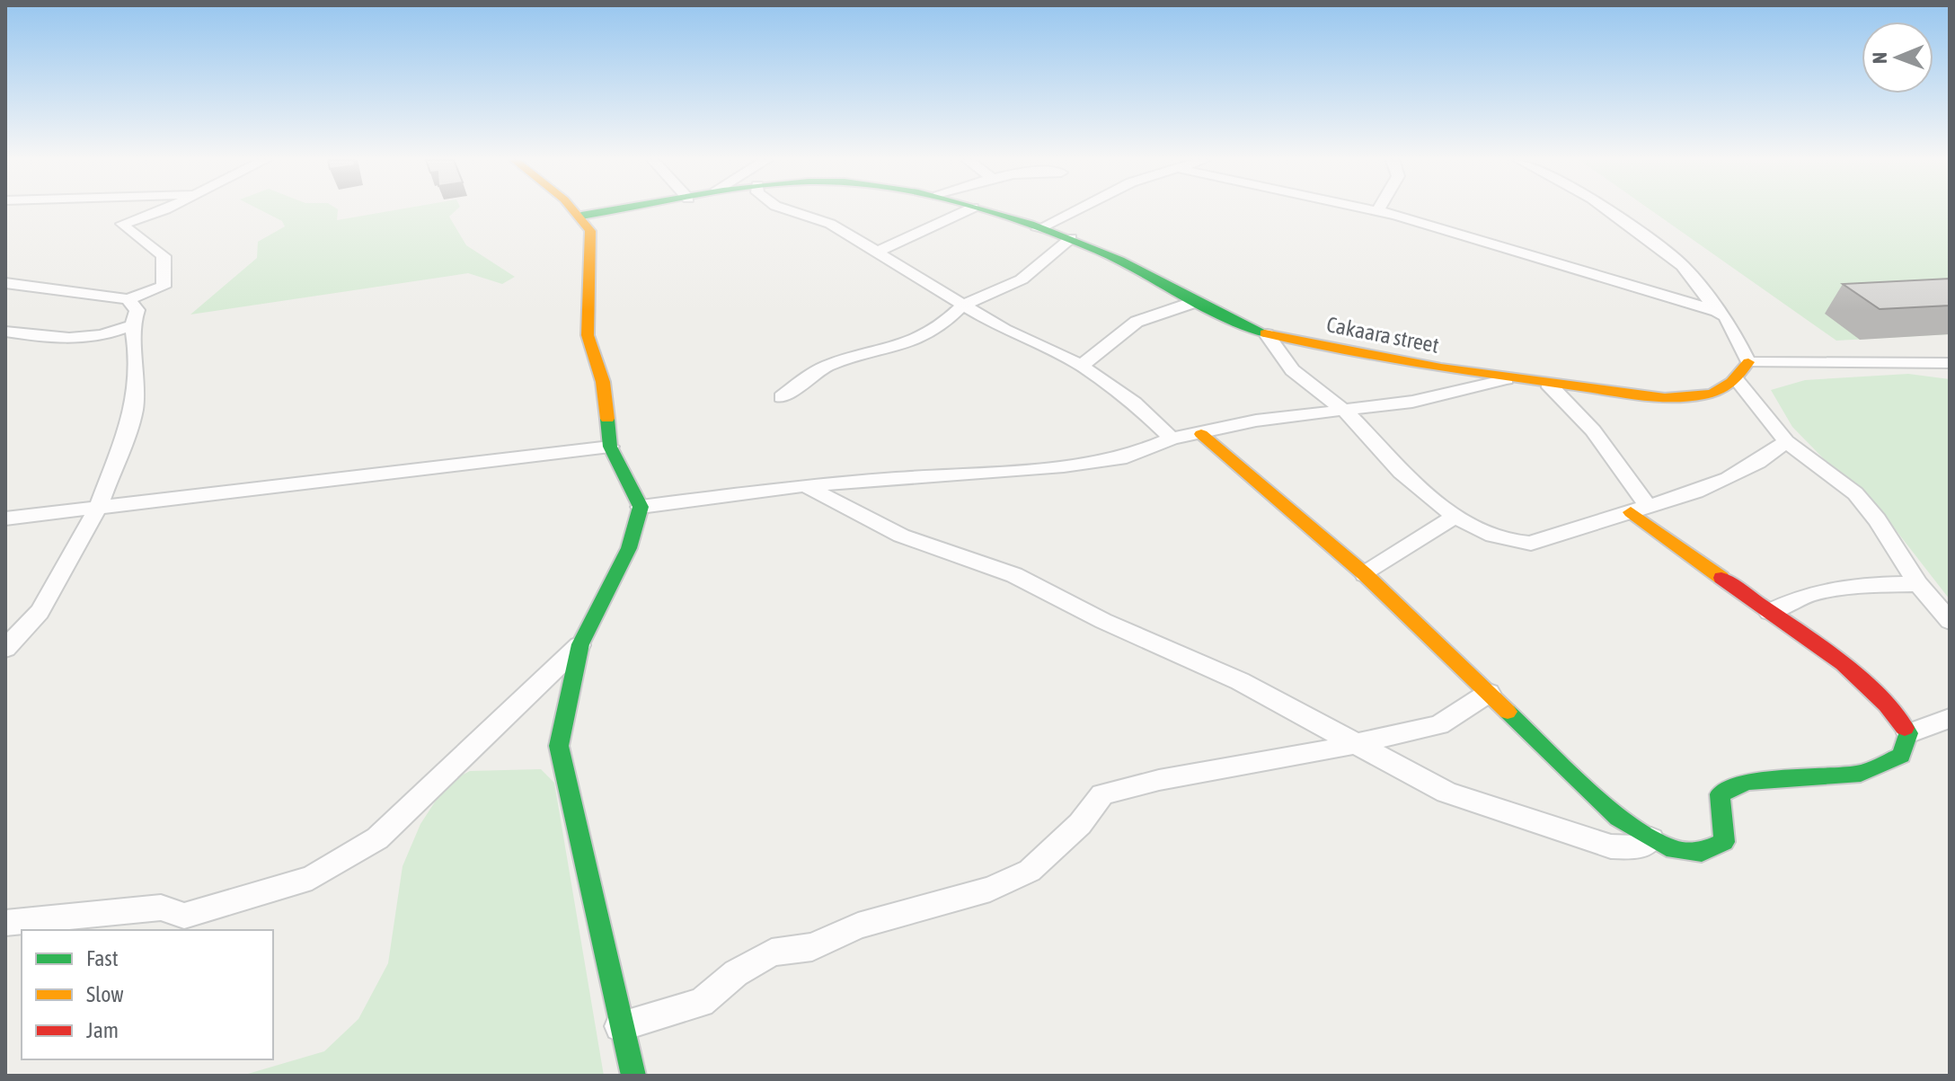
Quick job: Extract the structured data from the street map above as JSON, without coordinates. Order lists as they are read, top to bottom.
{
  "streets": {
    "street": ["Cakaara street"]
  },
  "legend": ["Fast", "Slow", "Jam"],
  "north": "left"
}
